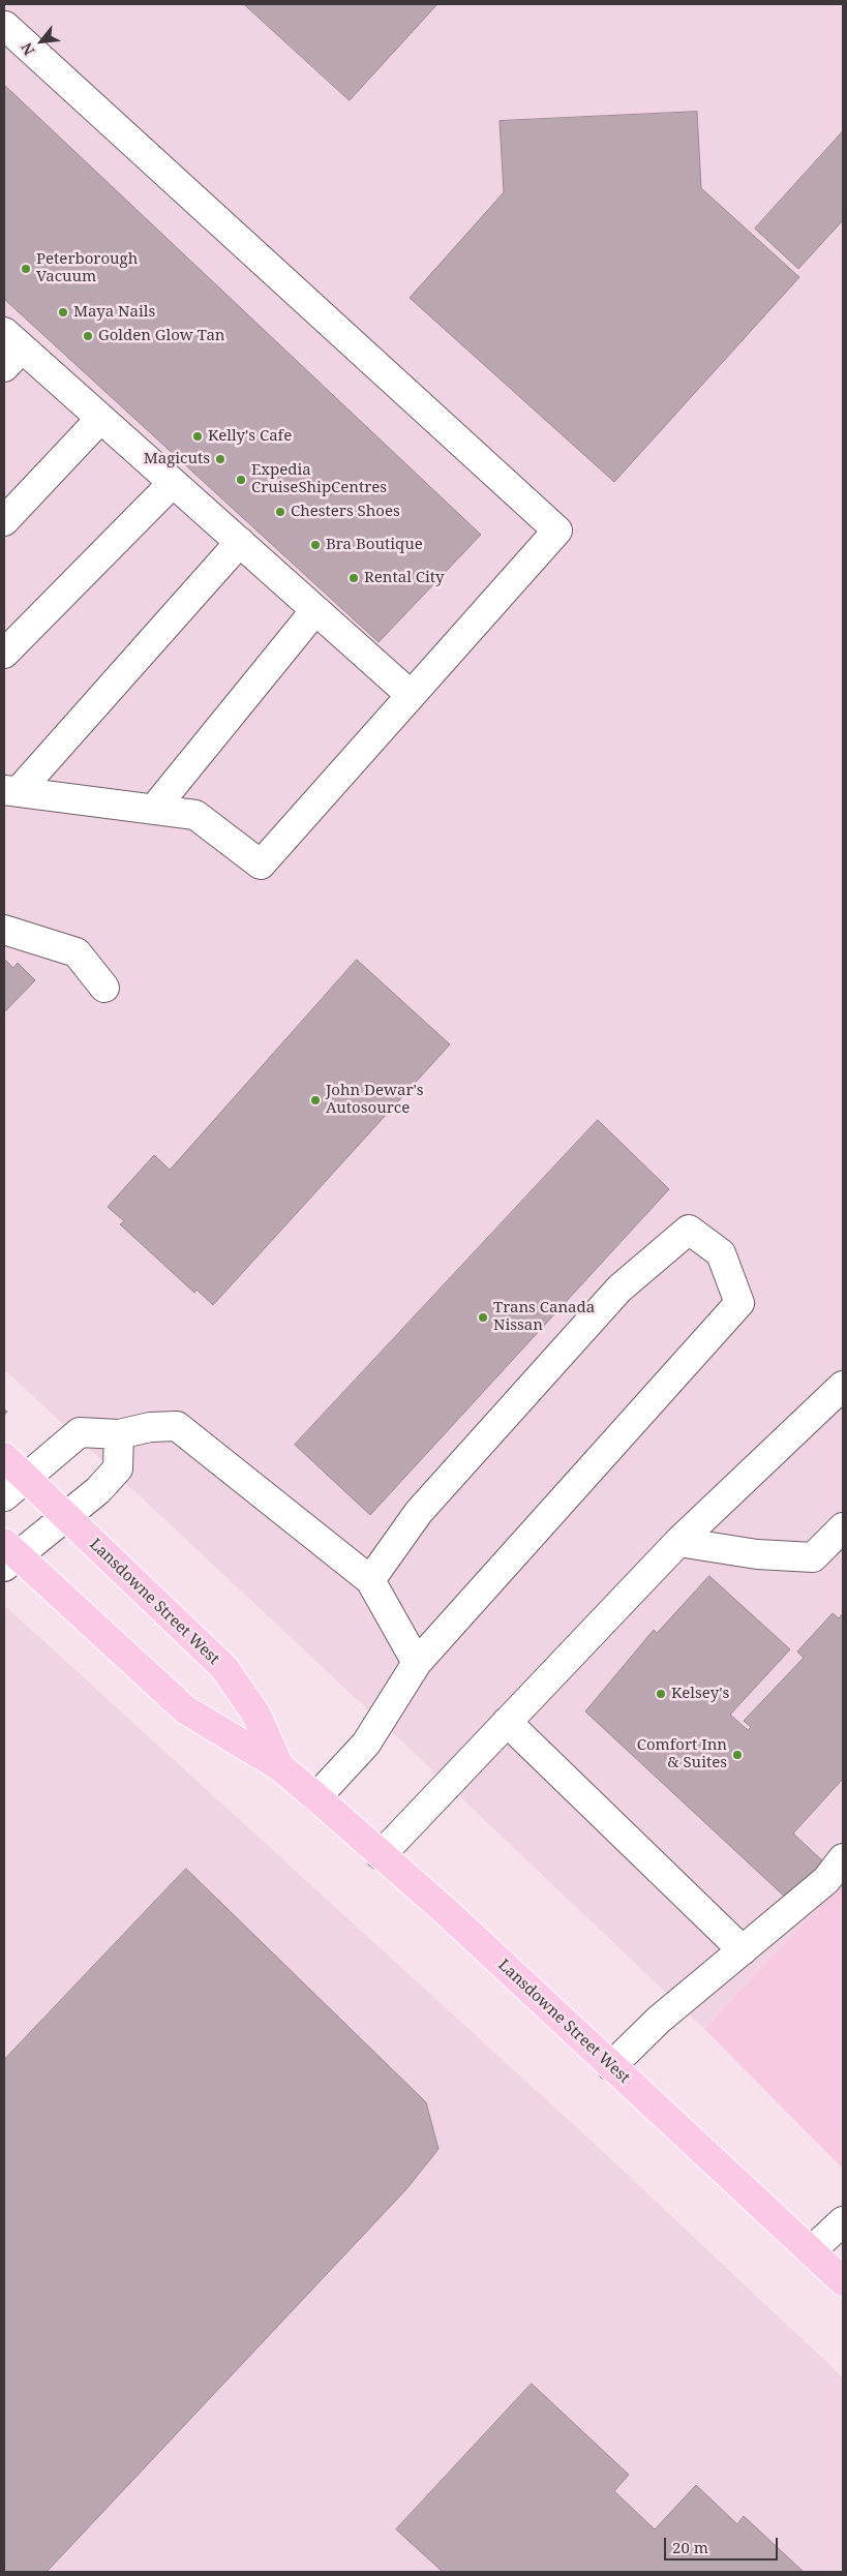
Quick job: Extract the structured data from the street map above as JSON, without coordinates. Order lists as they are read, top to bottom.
{
  "streets": {
    "main road": ["Lansdowne Street West"]
  },
  "places": [
    "Peterborough Vacuum",
    "Maya Nails",
    "Golden Glow Tan",
    "Kelly's Cafe",
    "Magicuts",
    "Expedia CruiseShipCentres",
    "Chesters Shoes",
    "Bra Boutique",
    "Rental City",
    "John Dewar's Autosource",
    "Trans Canada Nissan",
    "Kelsey's",
    "Comfort Inn & Suites"
  ],
  "scale_bar": "20 m",
  "north": "bottom left"
}
